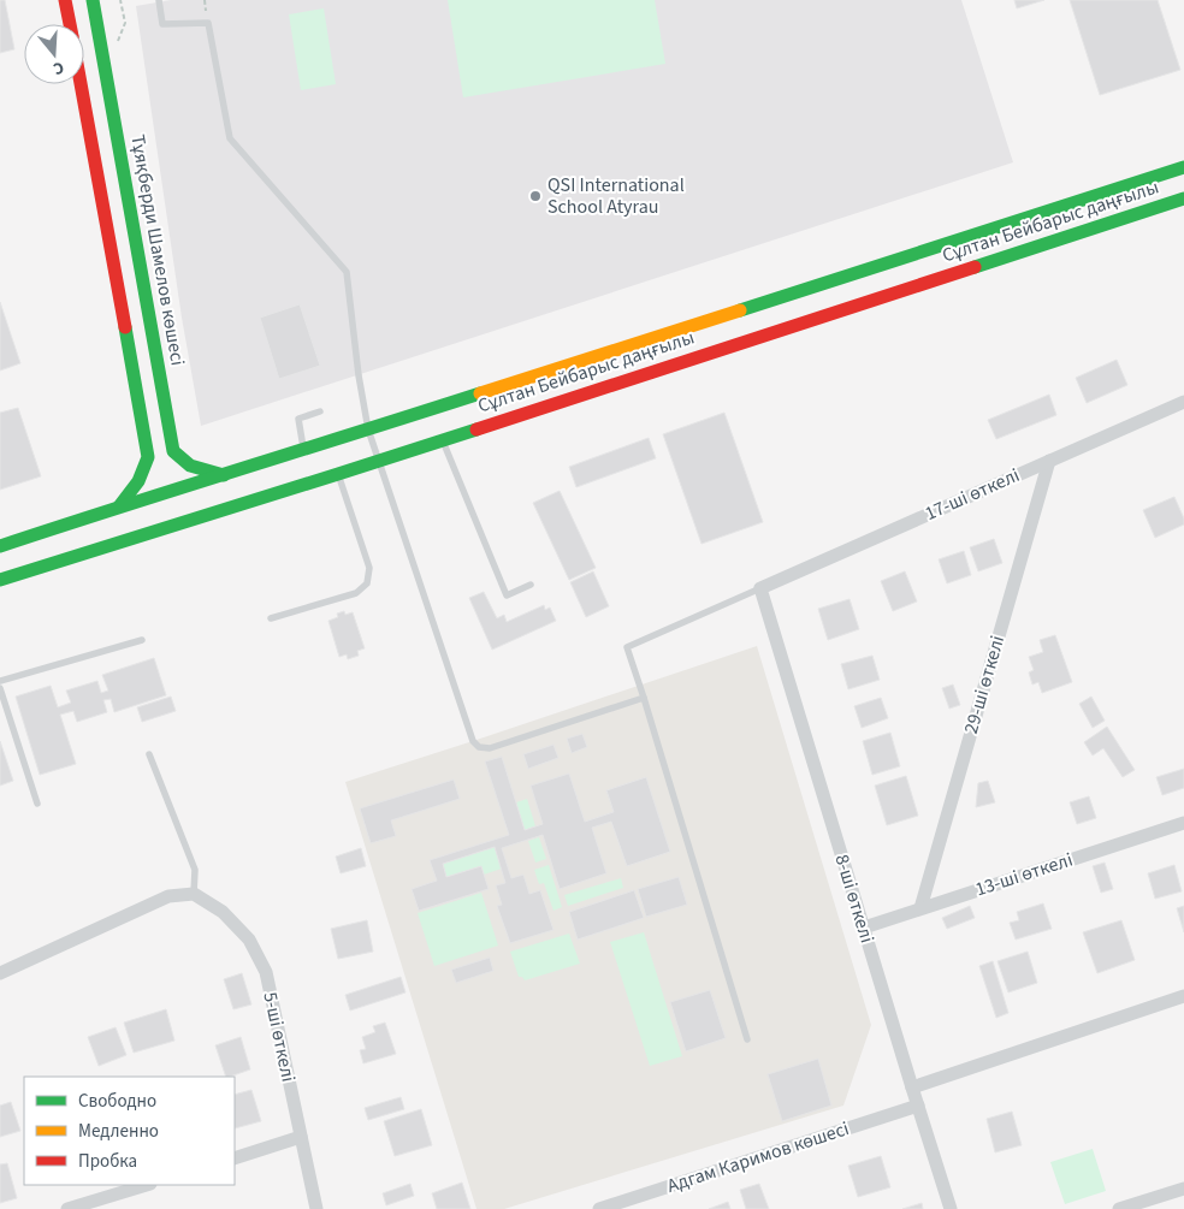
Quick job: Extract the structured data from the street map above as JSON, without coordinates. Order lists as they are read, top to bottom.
{
  "streets": {
    "main road": ["Сұлтан Бейбарыс даңғылы", "Тұяқберди Шамелов көшесі"],
    "street": [
      "17-ші өткелі",
      "29-ші өткелі",
      "13-ші өткелі",
      "8-ші өткелі",
      "5-ші өткелі",
      "Адгам Каримов көшесі"
    ]
  },
  "crossings": [
    ["Сұлтан Бейбарыс даңғылы", "Тұяқберди Шамелов көшесі"],
    ["17-ші өткелі", "29-ші өткелі"],
    ["17-ші өткелі", "8-ші өткелі"],
    ["29-ші өткелі", "13-ші өткелі"],
    ["13-ші өткелі", "8-ші өткелі"],
    ["8-ші өткелі", "Адгам Каримов көшесі"]
  ],
  "places": ["QSI International School Atyrau"],
  "legend": ["Свободно", "Медленно", "Пробка"],
  "north": "bottom"
}
